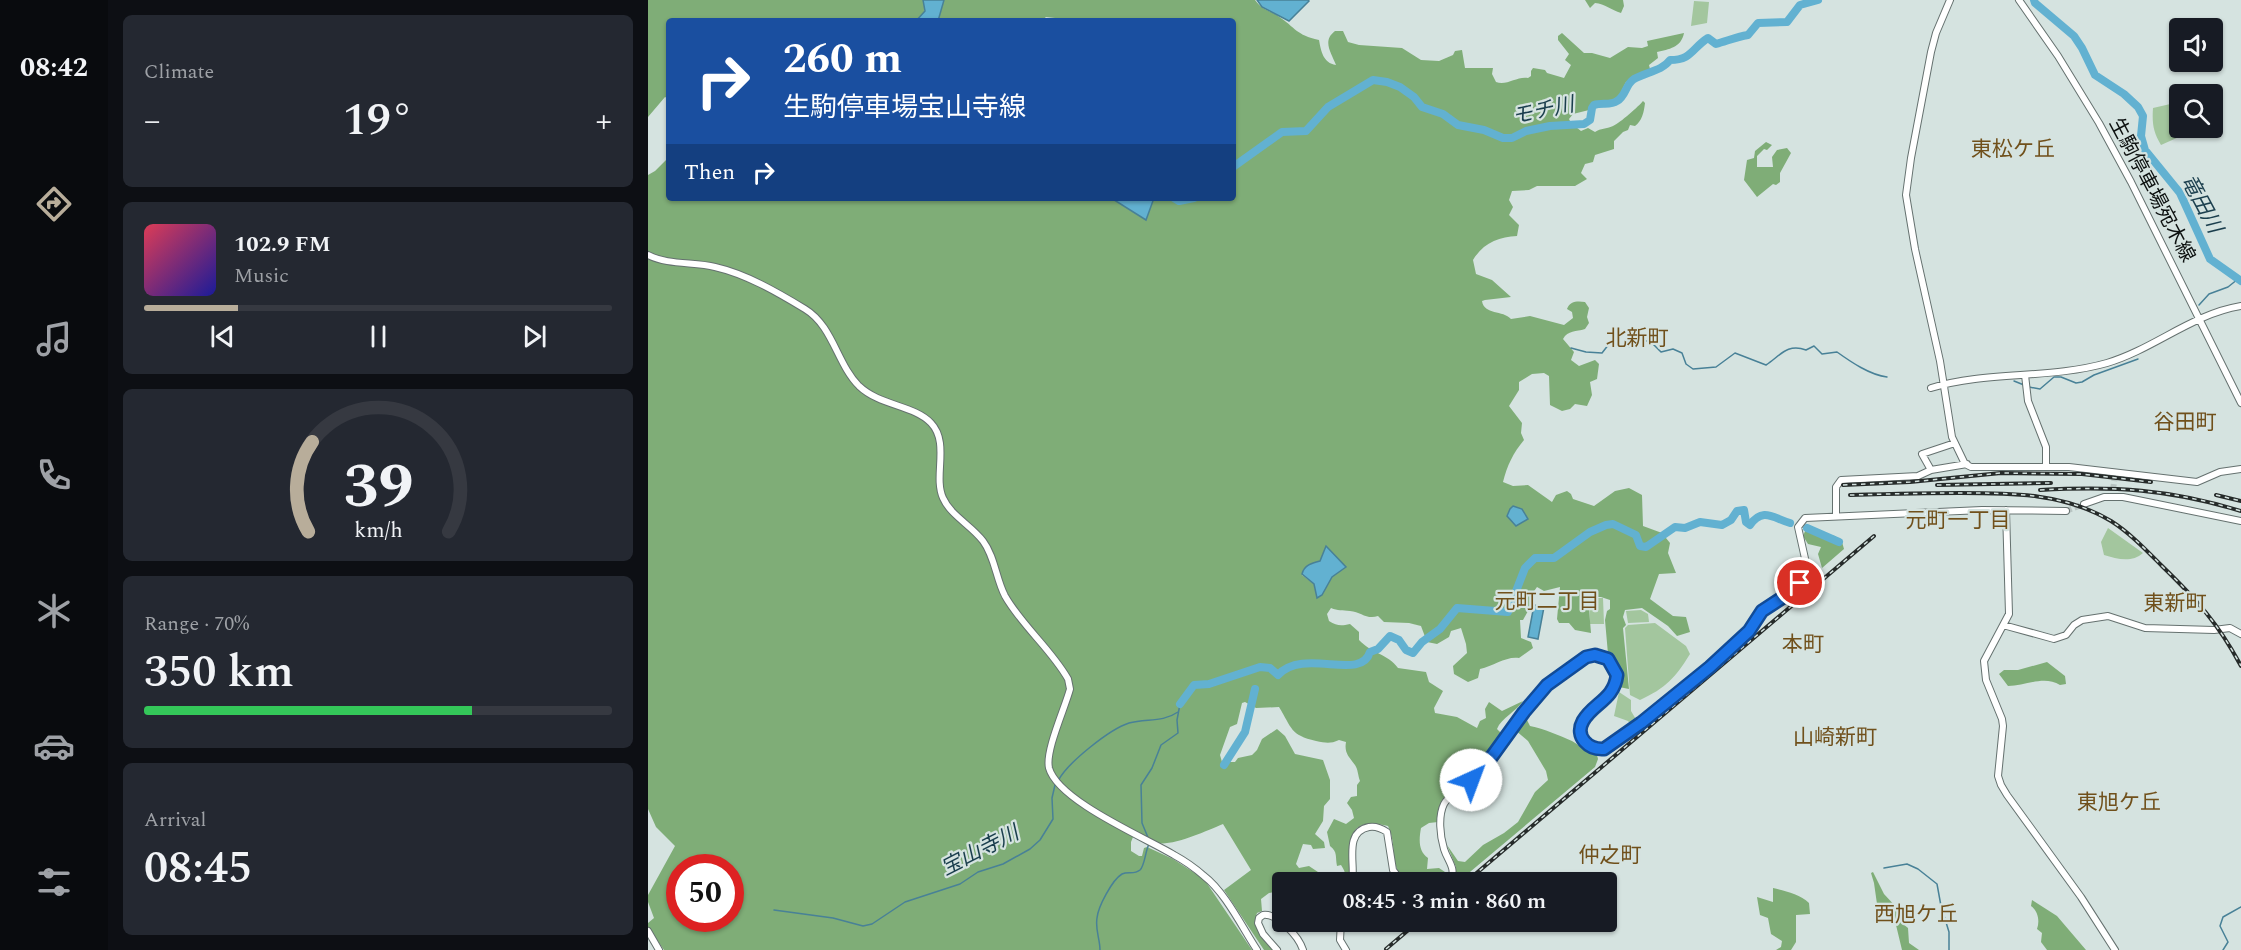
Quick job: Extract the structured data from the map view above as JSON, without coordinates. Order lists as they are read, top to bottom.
{
  "streets": {
    "street": ["生駒停車場宛木線"]
  },
  "districts": [
    "東松ケ丘",
    "北新町",
    "谷田町",
    "元町一丁目",
    "元町二丁目",
    "東新町",
    "本町",
    "山崎新町",
    "東旭ケ丘",
    "仲之町",
    "西旭ケ丘"
  ],
  "water": ["モチ川", "竜田川", "宝山寺川"],
  "page": {
    "tabs": "08:42",
    "tile": [
      "Climate",
      ["Range · 70%", "350 km"],
      ["Arrival", "08:45"]
    ],
    "turn": ["260 m", "生駒停車場宝山寺線"],
    "heat": ["−", "19°", "+"],
    "then": "Then",
    "song": ["102.9 FM", "Music"],
    "limit": "50",
    "trip": "08:45 · 3 min · 860 m",
    "gauge": ["39", "km/h"]
  }
}
